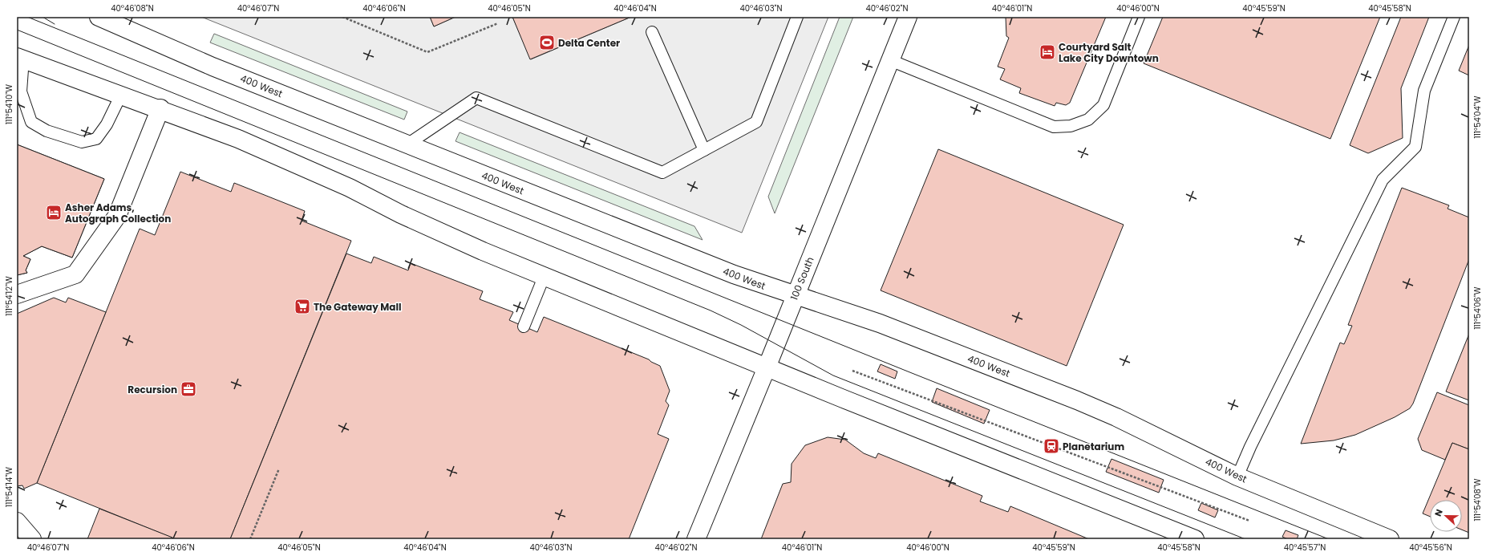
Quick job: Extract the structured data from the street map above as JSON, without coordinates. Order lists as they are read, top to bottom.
{
  "streets": {
    "street": ["400 West", "100 South"]
  },
  "crossings": [
    ["400 West", "100 South"]
  ],
  "places": {
    "sports": ["Delta Center"],
    "hotel": ["Courtyard Salt Lake City Downtown", "Asher Adams, Autograph Collection"],
    "supermarket": ["The Gateway Mall"],
    "office": ["Recursion"],
    "station": ["Planetarium"]
  },
  "north": "left",
  "coordinates": [
    "40°46'08\"N",
    "40°46'07\"N",
    "40°46'06\"N",
    "40°46'05\"N",
    "40°46'04\"N",
    "40°46'03\"N",
    "40°46'02\"N",
    "40°46'01\"N",
    "40°46'00\"N",
    "40°45'59\"N",
    "40°45'58\"N",
    "111°54'10\"W",
    "111°54'04\"W",
    "111°54'12\"W",
    "111°54'06\"W",
    "111°54'14\"W",
    "111°54'08\"W",
    "40°45'57\"N",
    "40°45'56\"N"
  ]
}
